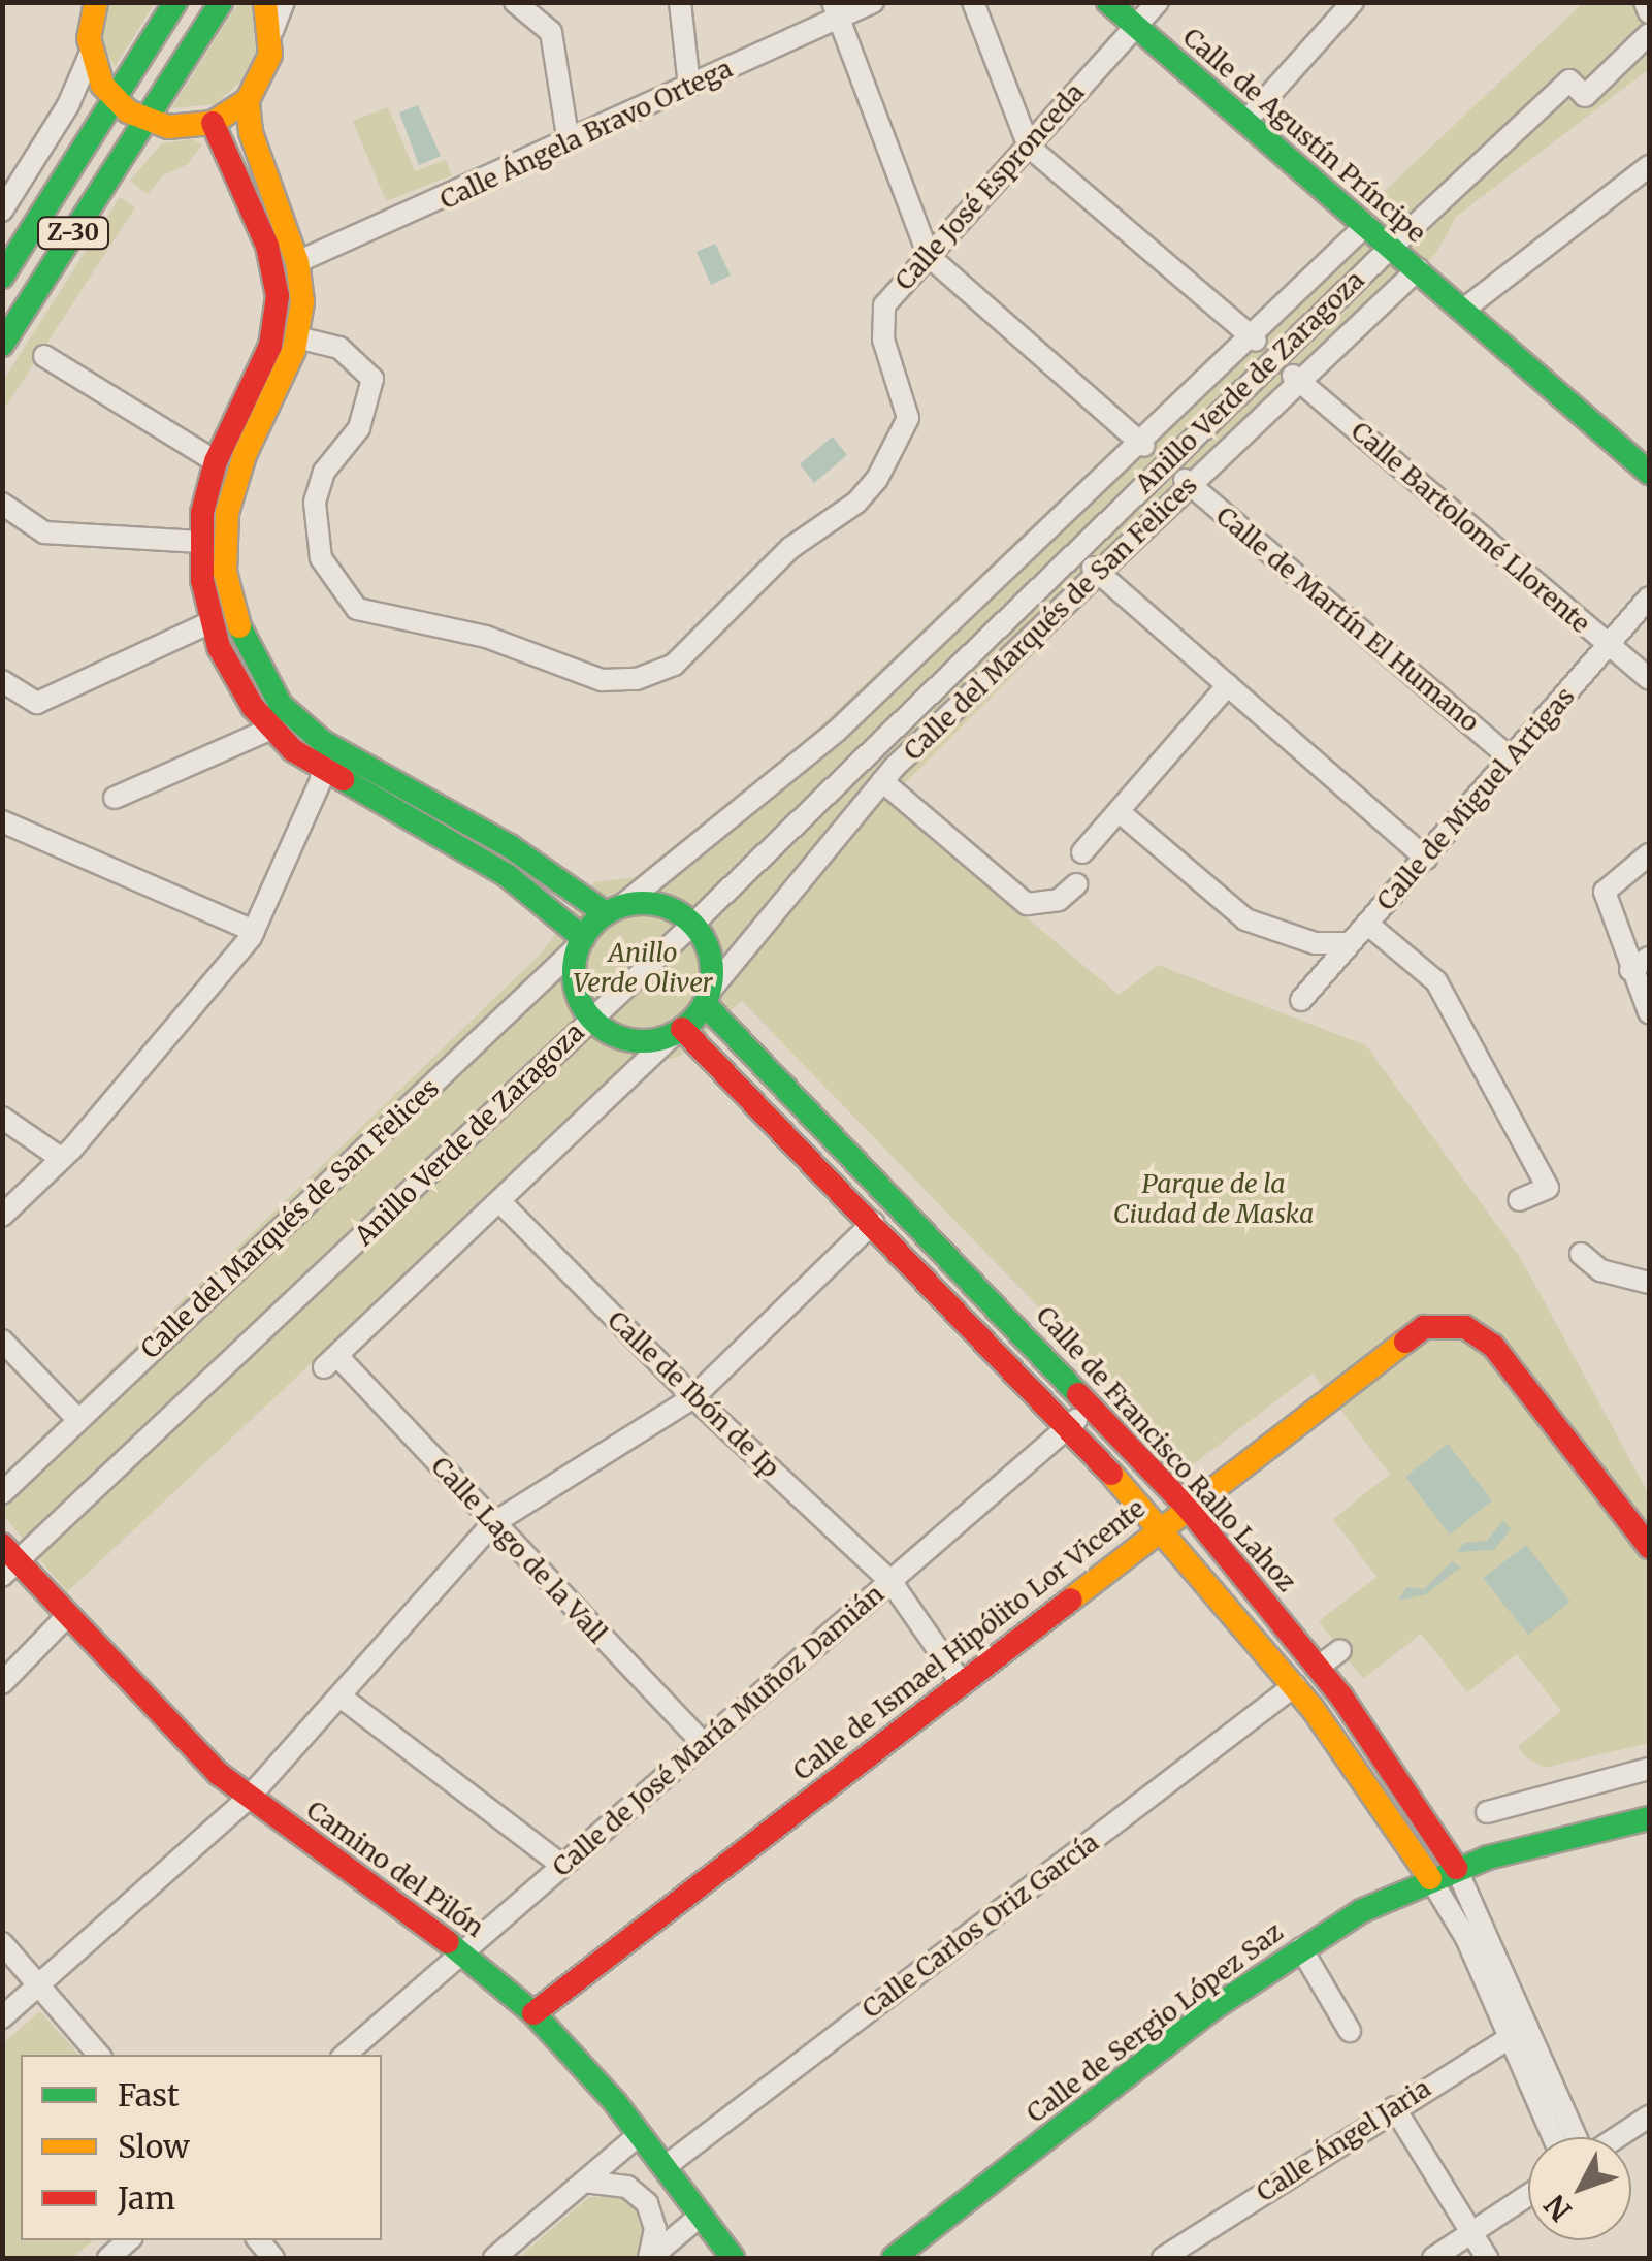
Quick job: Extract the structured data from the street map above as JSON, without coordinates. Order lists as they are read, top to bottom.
{
  "streets": {
    "main road": [
      "Calle de Agustín Príncipe",
      "Z-30",
      "Calle de Francisco Rallo Lahoz",
      "Calle de Ismael Hipólito Lor Vicente",
      "Camino del Pilón",
      "Calle de Sergio López Saz"
    ],
    "street": [
      "Calle Ángela Bravo Ortega",
      "Calle José Espronceda",
      "Anillo Verde de Zaragoza",
      "Calle Bartolomé Llorente",
      "Calle del Marqués de San Felices",
      "Calle de Martín El Humano",
      "Calle de Miguel Artigas",
      "Calle de Ibón de Ip",
      "Calle Lago de la Vall",
      "Calle de José María Muñoz Damián",
      "Calle Carlos Oriz García",
      "Calle Ángel Jaria"
    ]
  },
  "crossings": [
    ["Calle de Agustín Príncipe", "Calle José Espronceda"],
    ["Calle de Agustín Príncipe", "Anillo Verde de Zaragoza"],
    ["Calle de Agustín Príncipe", "Calle del Marqués de San Felices"],
    ["Anillo Verde de Zaragoza", "Camino del Pilón"],
    ["Calle Bartolomé Llorente", "Calle del Marqués de San Felices"],
    ["Calle Bartolomé Llorente", "Calle de Miguel Artigas"],
    ["Calle del Marqués de San Felices", "Calle de Martín El Humano"],
    ["Calle del Marqués de San Felices", "Calle de Francisco Rallo Lahoz"],
    ["Calle de Martín El Humano", "Calle de Miguel Artigas"],
    ["Calle de Ibón de Ip", "Calle Lago de la Vall"],
    ["Calle de Ibón de Ip", "Calle de Ismael Hipólito Lor Vicente"],
    ["Calle de Ibón de Ip", "Calle de José María Muñoz Damián"],
    ["Calle de Francisco Rallo Lahoz", "Calle de Ismael Hipólito Lor Vicente"],
    ["Calle de Francisco Rallo Lahoz", "Calle de José María Muñoz Damián"],
    ["Calle de Francisco Rallo Lahoz", "Calle Carlos Oriz García"],
    ["Calle de Francisco Rallo Lahoz", "Calle de Sergio López Saz"],
    ["Calle de Francisco Rallo Lahoz", "Calle Ángel Jaria"],
    ["Calle Lago de la Vall", "Calle de José María Muñoz Damián"],
    ["Calle de Ismael Hipólito Lor Vicente", "Camino del Pilón"],
    ["Calle de José María Muñoz Damián", "Camino del Pilón"],
    ["Camino del Pilón", "Calle Carlos Oriz García"]
  ],
  "parks": ["Anillo Verde Oliver", "Parque de la Ciudad de Maska"],
  "legend": ["Fast", "Slow", "Jam"],
  "north": "bottom left"
}
